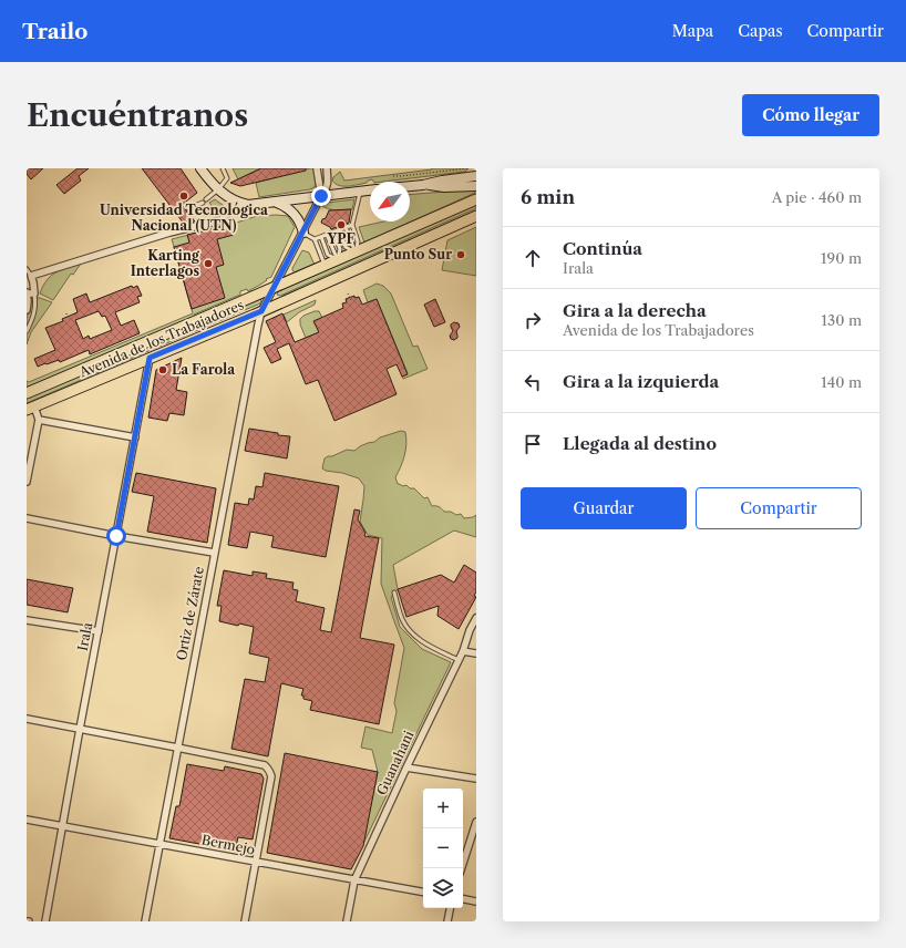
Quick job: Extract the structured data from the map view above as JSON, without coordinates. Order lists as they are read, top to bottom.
{
  "streets": {
    "main road": ["Avenida de los Trabajadores"],
    "street": [
      "Ortiz de Zárate",
      "Irala",
      "Guanahani",
      "Bermejo"
    ]
  },
  "crossings": [
    ["Avenida de los Trabajadores", "Ortiz de Zárate"],
    ["Avenida de los Trabajadores", "Irala"],
    ["Ortiz de Zárate", "Bermejo"],
    ["Irala", "Bermejo"],
    ["Guanahani", "Bermejo"]
  ],
  "places": [
    "Universidad Tecnológica Nacional (UTN)",
    "YPF",
    "Punto Sur",
    "Karting Interlagos",
    "La Farola"
  ],
  "north": "bottom left",
  "page": {
    "header": "Trailo",
    "nav": ["Mapa", "Capas", "Compartir"],
    "buttons": [
      "Cómo llegar",
      ["Guardar", "Compartir"]
    ],
    "title": "Encuéntranos",
    "heading": ["6 min", "A pie · 460 m"],
    "list": [
      ["Continúa", "Irala", "190 m"],
      ["Gira a la derecha", "Avenida de los Trabajadores", "130 m"],
      ["Gira a la izquierda", "140 m"],
      "Llegada al destino"
    ],
    "map_buttons": ["+", "−"]
  }
}
